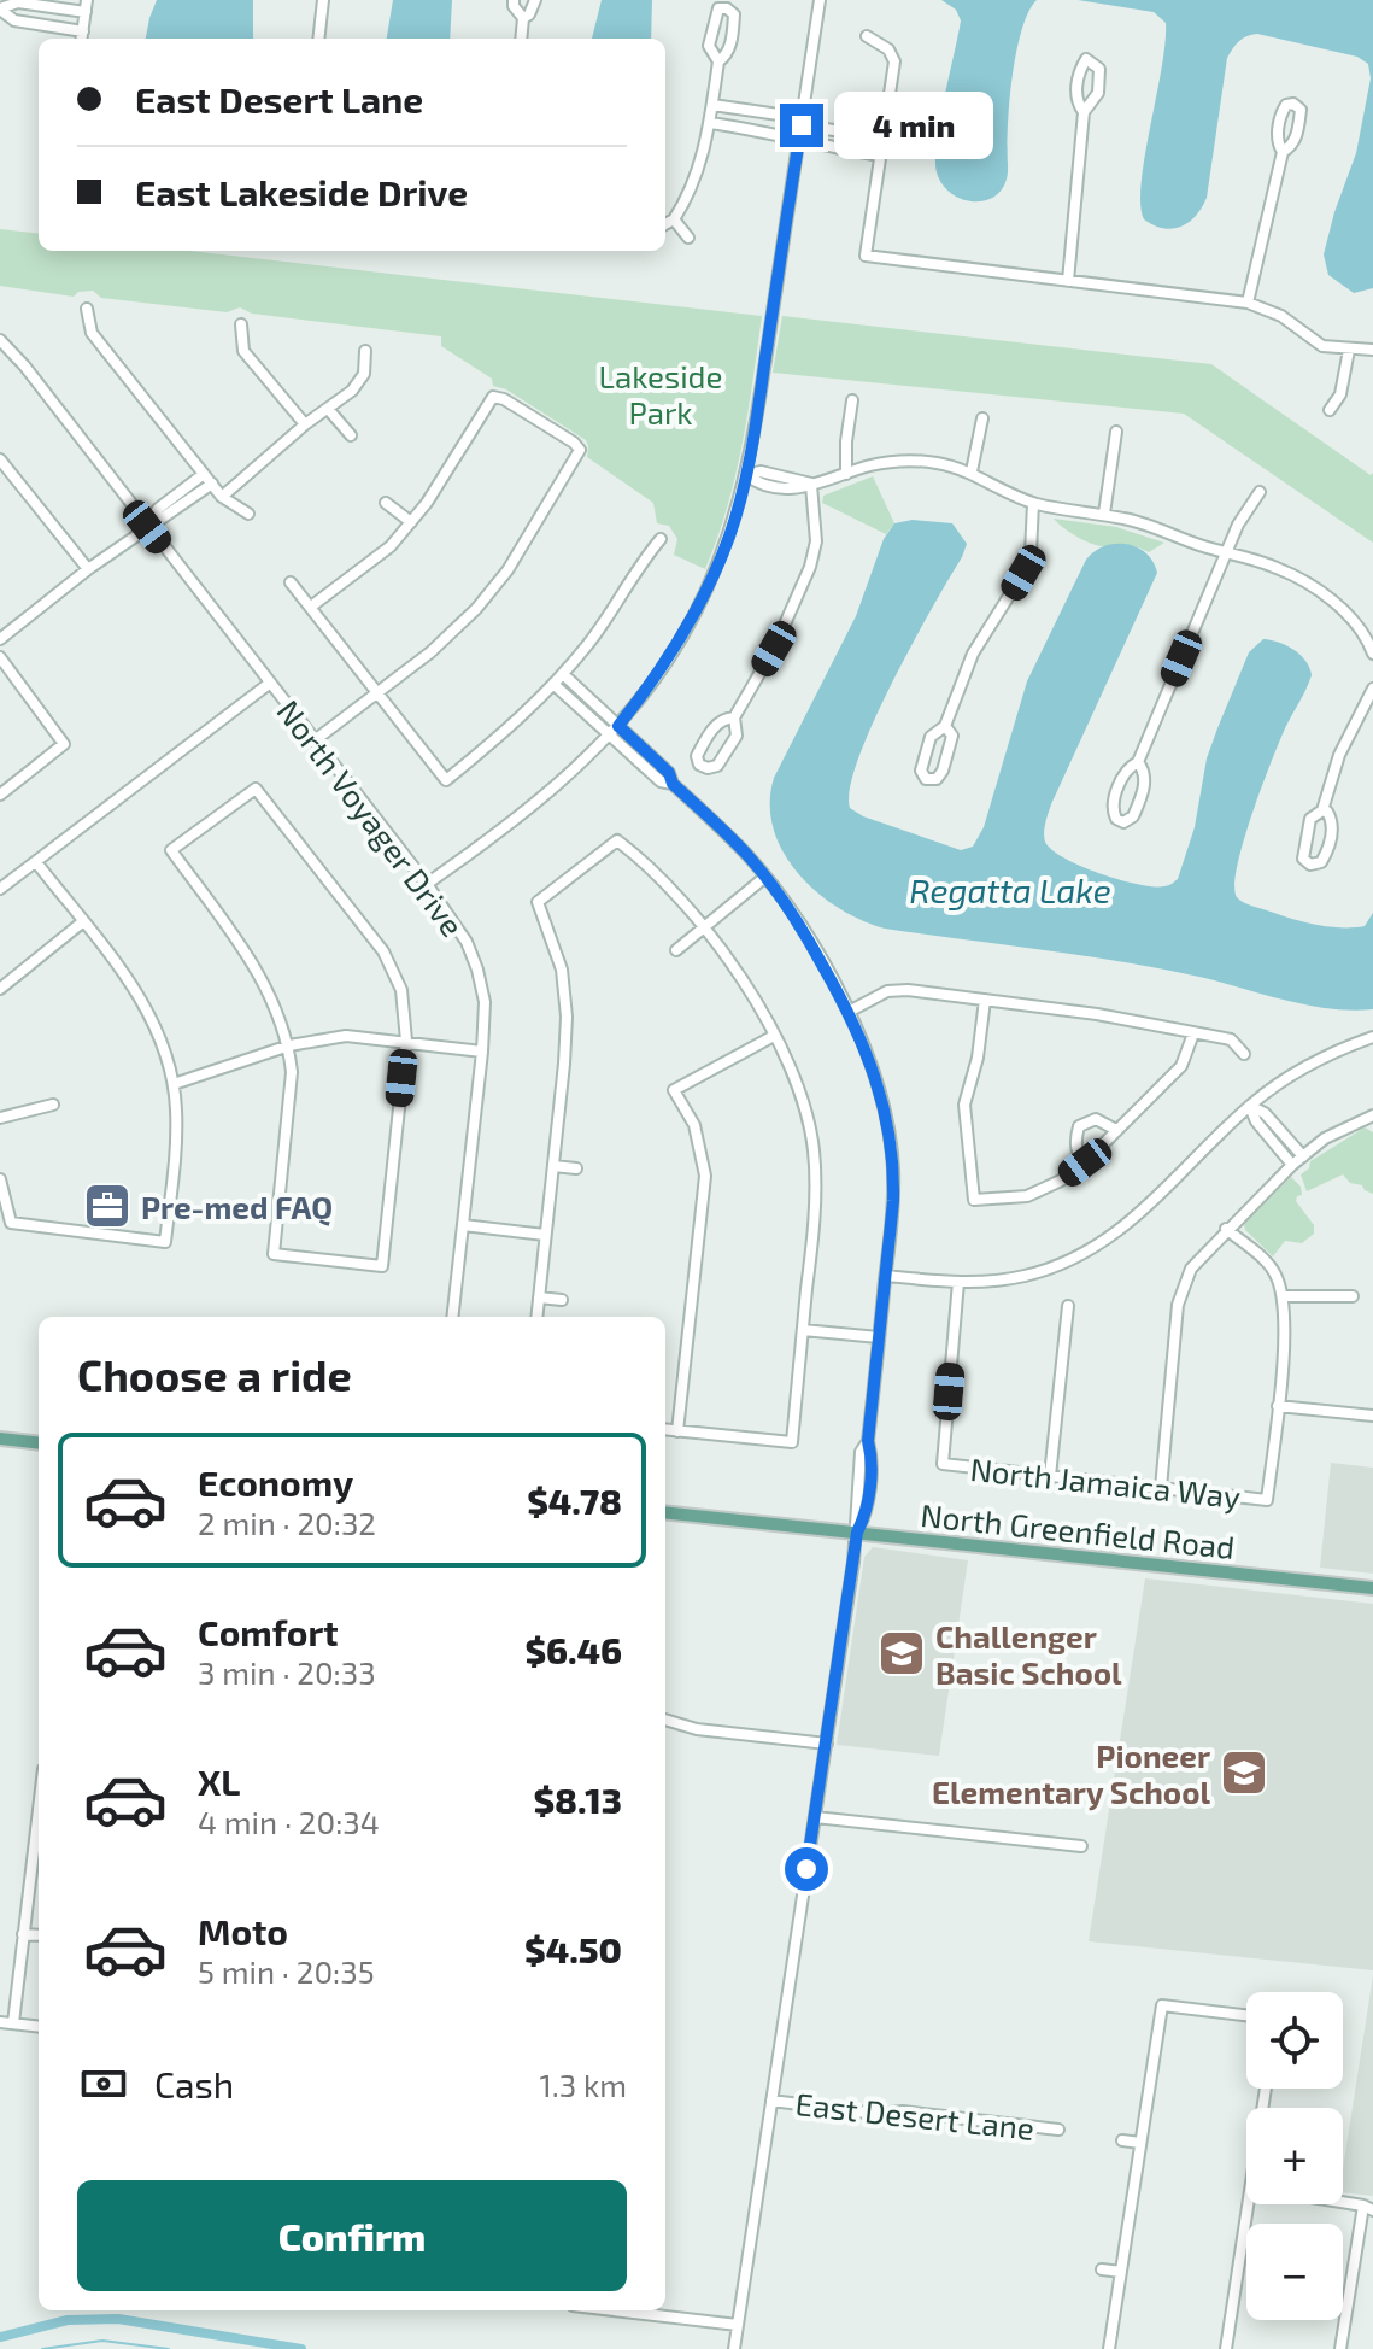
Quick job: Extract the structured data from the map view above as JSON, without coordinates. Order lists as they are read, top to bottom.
{
  "streets": {
    "main road": ["North Greenfield Road"],
    "street": ["North Voyager Drive", "North Jamaica Way", "East Desert Lane"]
  },
  "crossings": [
    ["North Greenfield Road", "East Desert Lane"]
  ],
  "water": ["Regatta Lake"],
  "parks": ["Lakeside Park"],
  "places": {
    "office": ["Pre-med FAQ"],
    "school or university": ["Challenger Basic School", "Pioneer Elementary School"]
  },
  "page": {
    "banner": ["East Desert Lane", "East Lakeside Drive"],
    "bubble": "4 min",
    "heading": "Choose a ride",
    "list": [
      {
        "name": "Economy",
        "note": "2 min · 20:32",
        "value": "$4.78"
      },
      {
        "name": "Comfort",
        "note": "3 min · 20:33",
        "value": "$6.46"
      },
      {
        "name": "XL",
        "note": "4 min · 20:34",
        "value": "$8.13"
      },
      {
        "name": "Moto",
        "note": "5 min · 20:35",
        "value": "$4.50"
      }
    ],
    "map_buttons": ["+", "−"],
    "pay": ["Cash", "1.3 km"],
    "buttons": "Confirm"
  }
}
